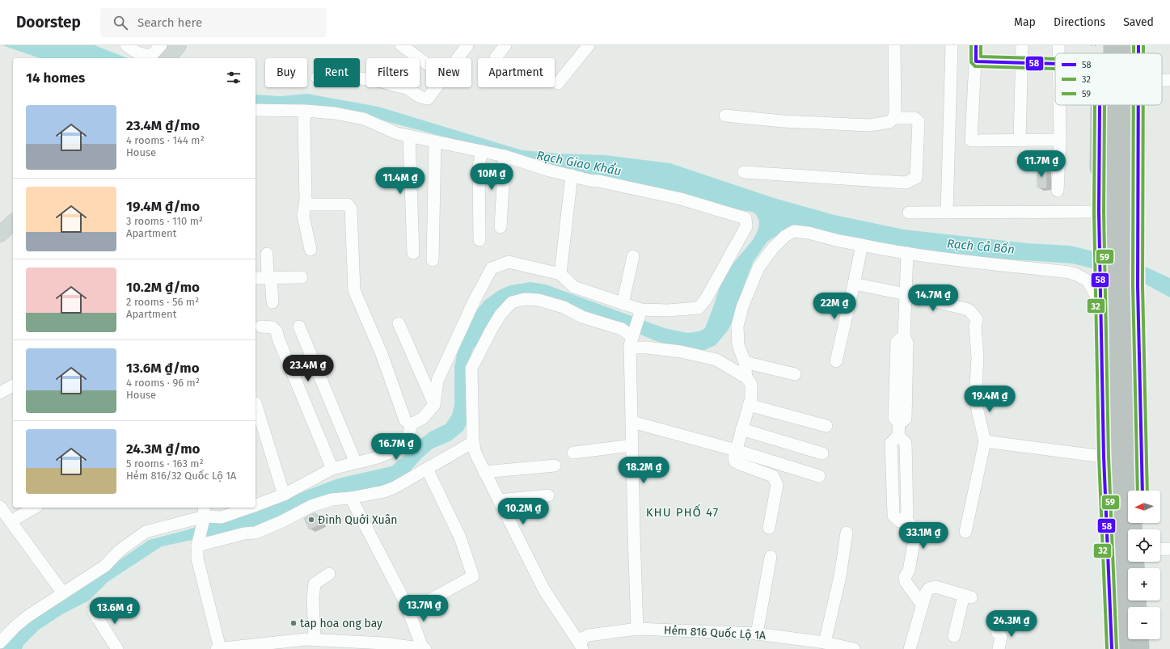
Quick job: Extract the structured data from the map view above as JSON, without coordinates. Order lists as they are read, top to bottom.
{
  "streets": {
    "street": ["Hẻm 816 Quốc Lộ 1A"]
  },
  "districts": ["KHU PHỐ 47"],
  "water": ["Rạch Giao Khẩu", "Rạch Cả Bốn"],
  "places": ["Đình Quới Xuân", "tap hoa ong bay"],
  "lines": ["transit line 58", "transit line 32", "transit line 59"],
  "legend": ["58", "32", "59"],
  "north": "left",
  "page": {
    "header": "Doorstep",
    "search": "Search here",
    "nav": ["Map", "Directions", "Saved"],
    "chip": [
      "Buy",
      "Rent",
      "Filters",
      "New",
      "Apartment"
    ],
    "heading": "14 homes",
    "list": [
      {
        "name": "23.4M ₫/mo",
        "note": "4 rooms · 144 m² · House"
      },
      {
        "name": "19.4M ₫/mo",
        "note": "3 rooms · 110 m² · Apartment"
      },
      {
        "name": "10.2M ₫/mo",
        "note": "2 rooms · 56 m² · Apartment"
      },
      {
        "name": "13.6M ₫/mo",
        "note": "4 rooms · 96 m² · House"
      },
      {
        "name": "24.3M ₫/mo",
        "note": "5 rooms · 163 m² · Hẻm 816/32 Quốc Lộ 1A"
      }
    ],
    "price": [
      "11.7M ₫",
      "10M ₫",
      "11.4M ₫",
      "14.7M ₫",
      "22M ₫",
      "23.4M ₫",
      "19.4M ₫",
      "16.7M ₫",
      "18.2M ₫",
      "10.2M ₫",
      "33.1M ₫",
      "13.7M ₫",
      "13.6M ₫",
      "24.3M ₫"
    ],
    "map_buttons": ["+", "−"]
  }
}
